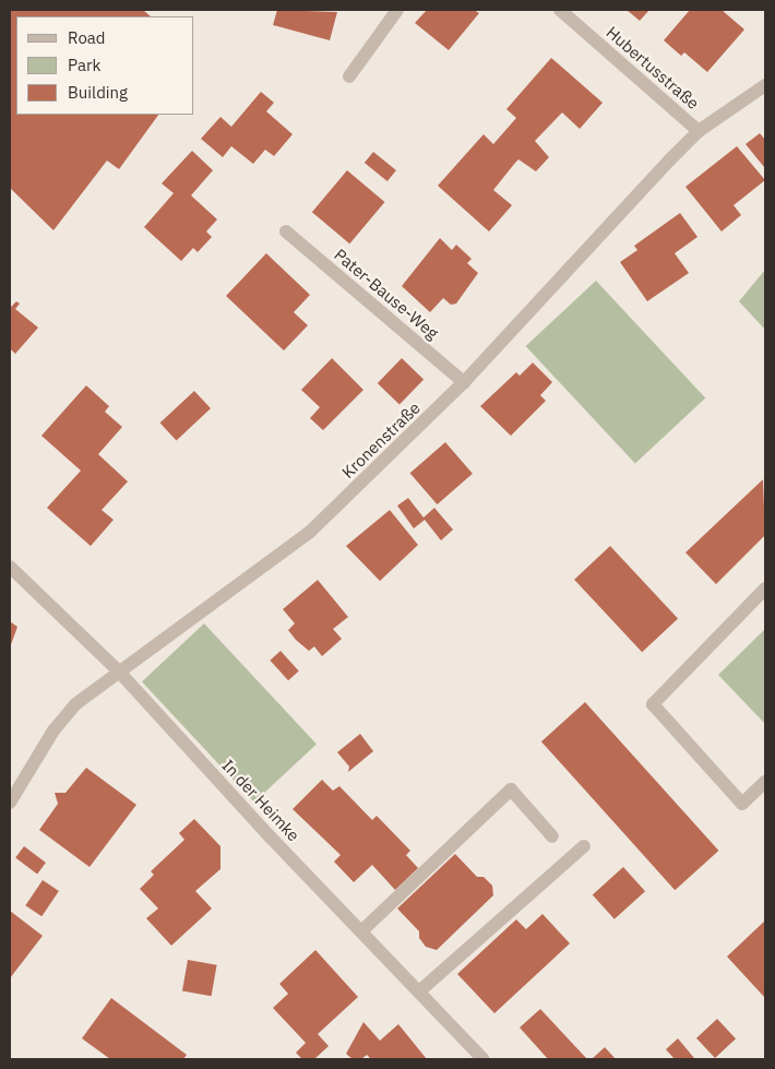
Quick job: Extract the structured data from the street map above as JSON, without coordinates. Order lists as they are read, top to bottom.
{
  "streets": {
    "street": [
      "Hubertusstraße",
      "Pater-Bause-Weg",
      "Kronenstraße",
      "In der Heimke"
    ]
  },
  "crossings": [
    ["Hubertusstraße", "Kronenstraße"],
    ["Pater-Bause-Weg", "Kronenstraße"],
    ["Kronenstraße", "In der Heimke"]
  ],
  "legend": ["Road", "Park", "Building"]
}
